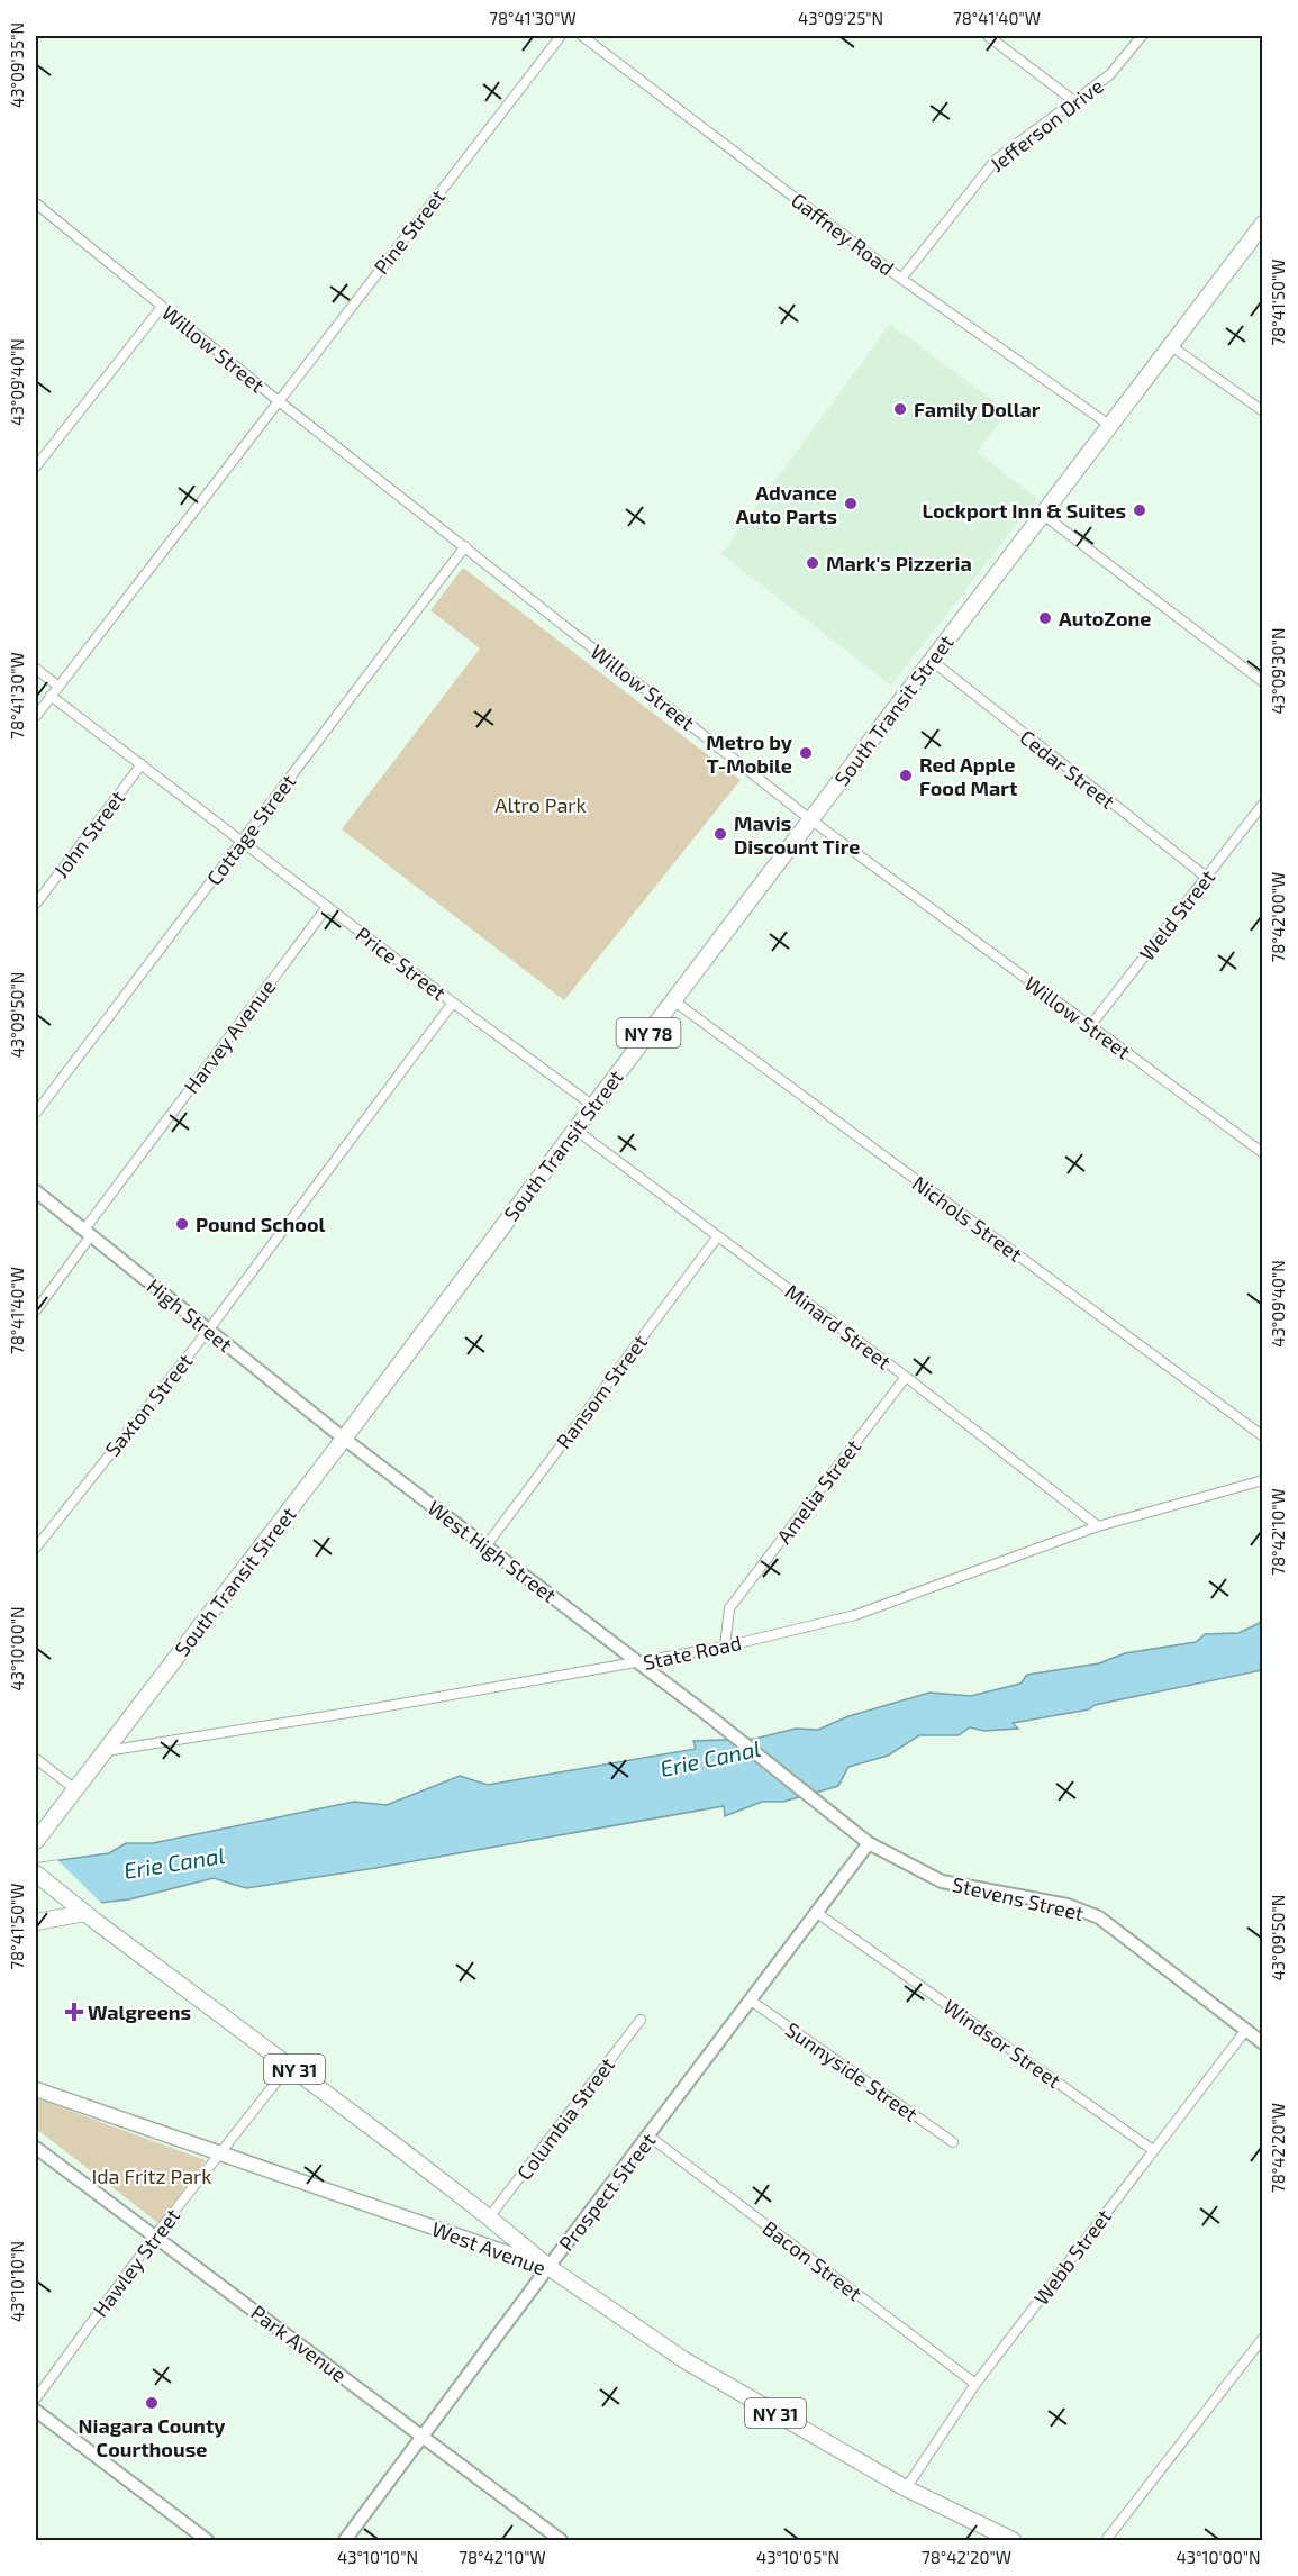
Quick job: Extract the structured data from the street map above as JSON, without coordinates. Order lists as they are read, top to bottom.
{
  "streets": {
    "highway": [
      "South Transit Street",
      "NY 78",
      "NY 31",
      "West Avenue"
    ],
    "street": [
      "Jefferson Drive",
      "Pine Street",
      "Gaffney Road",
      "Willow Street",
      "Cedar Street",
      "Cottage Street",
      "John Street",
      "Weld Street",
      "Price Street",
      "Harvey Avenue",
      "Nichols Street",
      "High Street",
      "Minard Street",
      "Ransom Street",
      "Saxton Street",
      "Amelia Street",
      "West High Street",
      "State Road",
      "Stevens Street",
      "Windsor Street",
      "Sunnyside Street",
      "Columbia Street",
      "Prospect Street",
      "Webb Street",
      "Bacon Street",
      "Hawley Street",
      "Park Avenue"
    ]
  },
  "crossings": [
    ["Jefferson Drive", "Gaffney Road"],
    ["Pine Street", "Willow Street"],
    ["Pine Street", "Price Street"],
    ["Gaffney Road", "South Transit Street"],
    ["Willow Street", "South Transit Street"],
    ["Willow Street", "Cottage Street"],
    ["Willow Street", "Weld Street"],
    ["South Transit Street", "Cedar Street"],
    ["South Transit Street", "Price Street"],
    ["South Transit Street", "Nichols Street"],
    ["South Transit Street", "High Street"],
    ["South Transit Street", "Minard Street"],
    ["South Transit Street", "West High Street"],
    ["South Transit Street", "State Road"],
    ["Cedar Street", "Weld Street"],
    ["Cottage Street", "Price Street"],
    ["John Street", "Price Street"],
    ["Price Street", "Harvey Avenue"],
    ["Price Street", "Saxton Street"],
    ["Harvey Avenue", "High Street"],
    ["High Street", "Saxton Street"],
    ["High Street", "West High Street"],
    ["Minard Street", "Ransom Street"],
    ["Minard Street", "Amelia Street"],
    ["Minard Street", "State Road"],
    ["Ransom Street", "West High Street"],
    ["Amelia Street", "State Road"],
    ["West High Street", "State Road"],
    ["West High Street", "Stevens Street"],
    ["State Road", "Stevens Street"],
    ["Stevens Street", "Prospect Street"],
    ["Stevens Street", "Webb Street"],
    ["Windsor Street", "Prospect Street"],
    ["Windsor Street", "Webb Street"],
    ["NY 31", "Columbia Street"],
    ["NY 31", "Prospect Street"],
    ["NY 31", "West Avenue"],
    ["NY 31", "Hawley Street"],
    ["Sunnyside Street", "Prospect Street"],
    ["Prospect Street", "West Avenue"],
    ["Prospect Street", "Bacon Street"],
    ["Prospect Street", "Park Avenue"],
    ["West Avenue", "Webb Street"],
    ["West Avenue", "Hawley Street"],
    ["Webb Street", "Bacon Street"],
    ["Hawley Street", "Park Avenue"]
  ],
  "water": ["Erie Canal"],
  "parks": ["Altro Park", "Ida Fritz Park"],
  "places": {
    "other": [
      "Family Dollar",
      "Advance Auto Parts",
      "Lockport Inn & Suites",
      "Mark's Pizzeria",
      "AutoZone",
      "Metro by T-Mobile",
      "Red Apple Food Mart",
      "Mavis Discount Tire",
      "Pound School",
      "Niagara County Courthouse"
    ],
    "health": ["Walgreens"]
  },
  "coordinates": [
    "78°41'30\"W",
    "43°09'25\"N",
    "78°41'40\"W",
    "43°09'35\"N",
    "78°41'50\"W",
    "43°09'40\"N",
    "43°09'30\"N",
    "78°42'00\"W",
    "43°09'50\"N",
    "78°42'10\"W",
    "43°10'00\"N",
    "78°42'20\"W",
    "43°10'10\"N",
    "43°10'05\"N"
  ]
}
